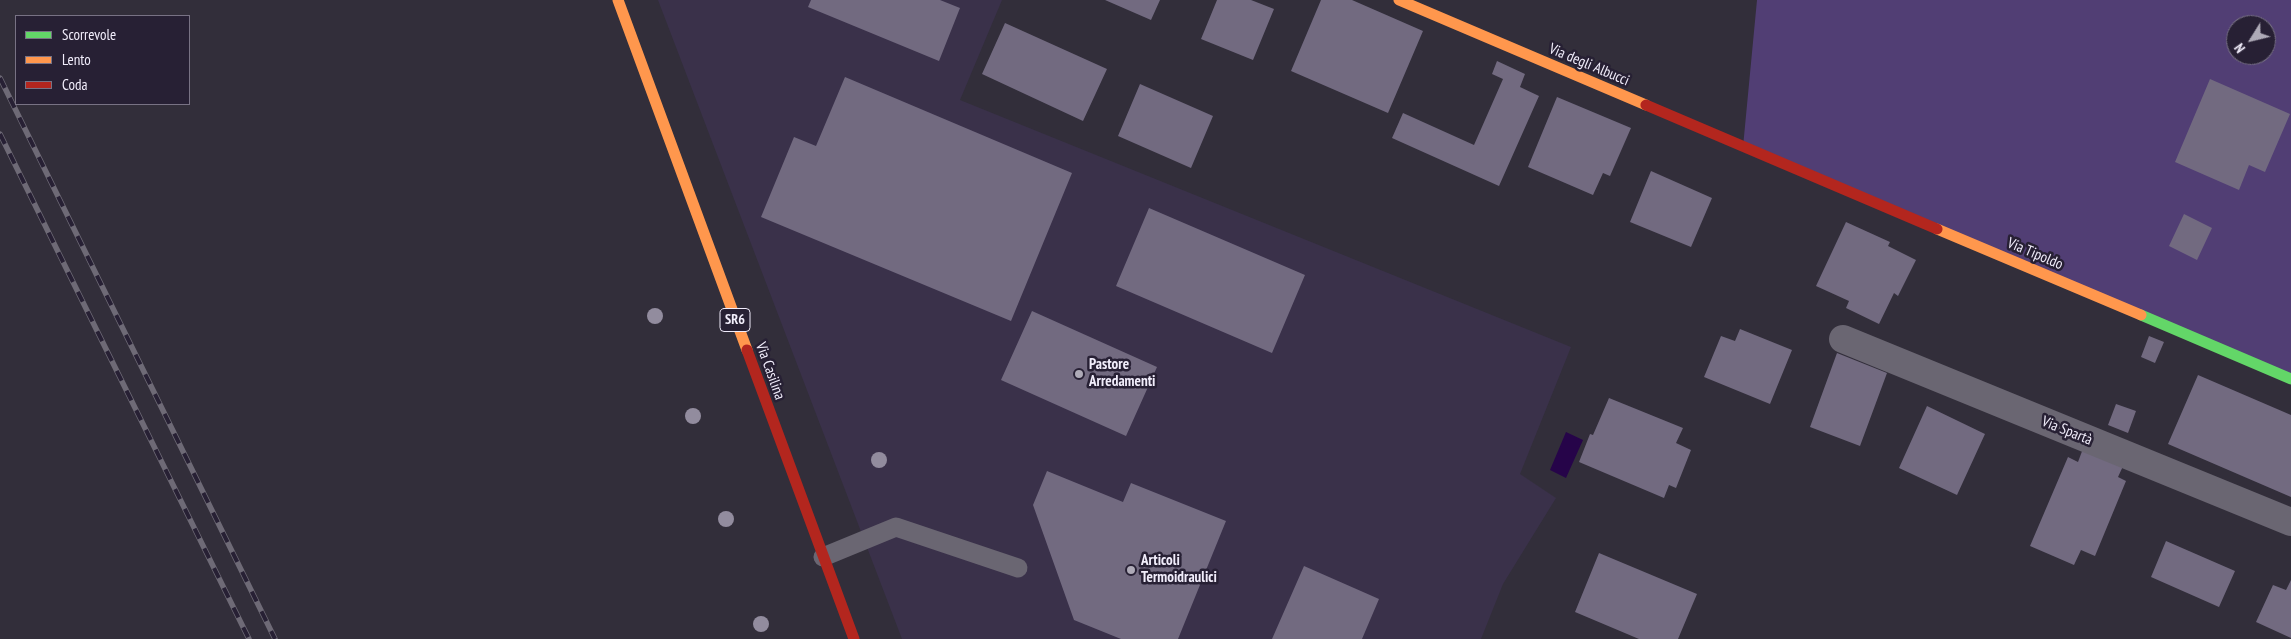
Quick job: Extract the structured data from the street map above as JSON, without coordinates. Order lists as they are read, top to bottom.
{
  "streets": {
    "street": [
      "Via degli Albucci",
      "Via Tipoldo",
      "SR6",
      "Via Casilina",
      "Via Spartà"
    ]
  },
  "crossings": [
    ["Via degli Albucci", "Via Tipoldo"]
  ],
  "places": ["Pastore Arredamenti", "Articoli Termoidraulici"],
  "legend": ["Scorrevole", "Lento", "Coda"],
  "north": "bottom left"
}
